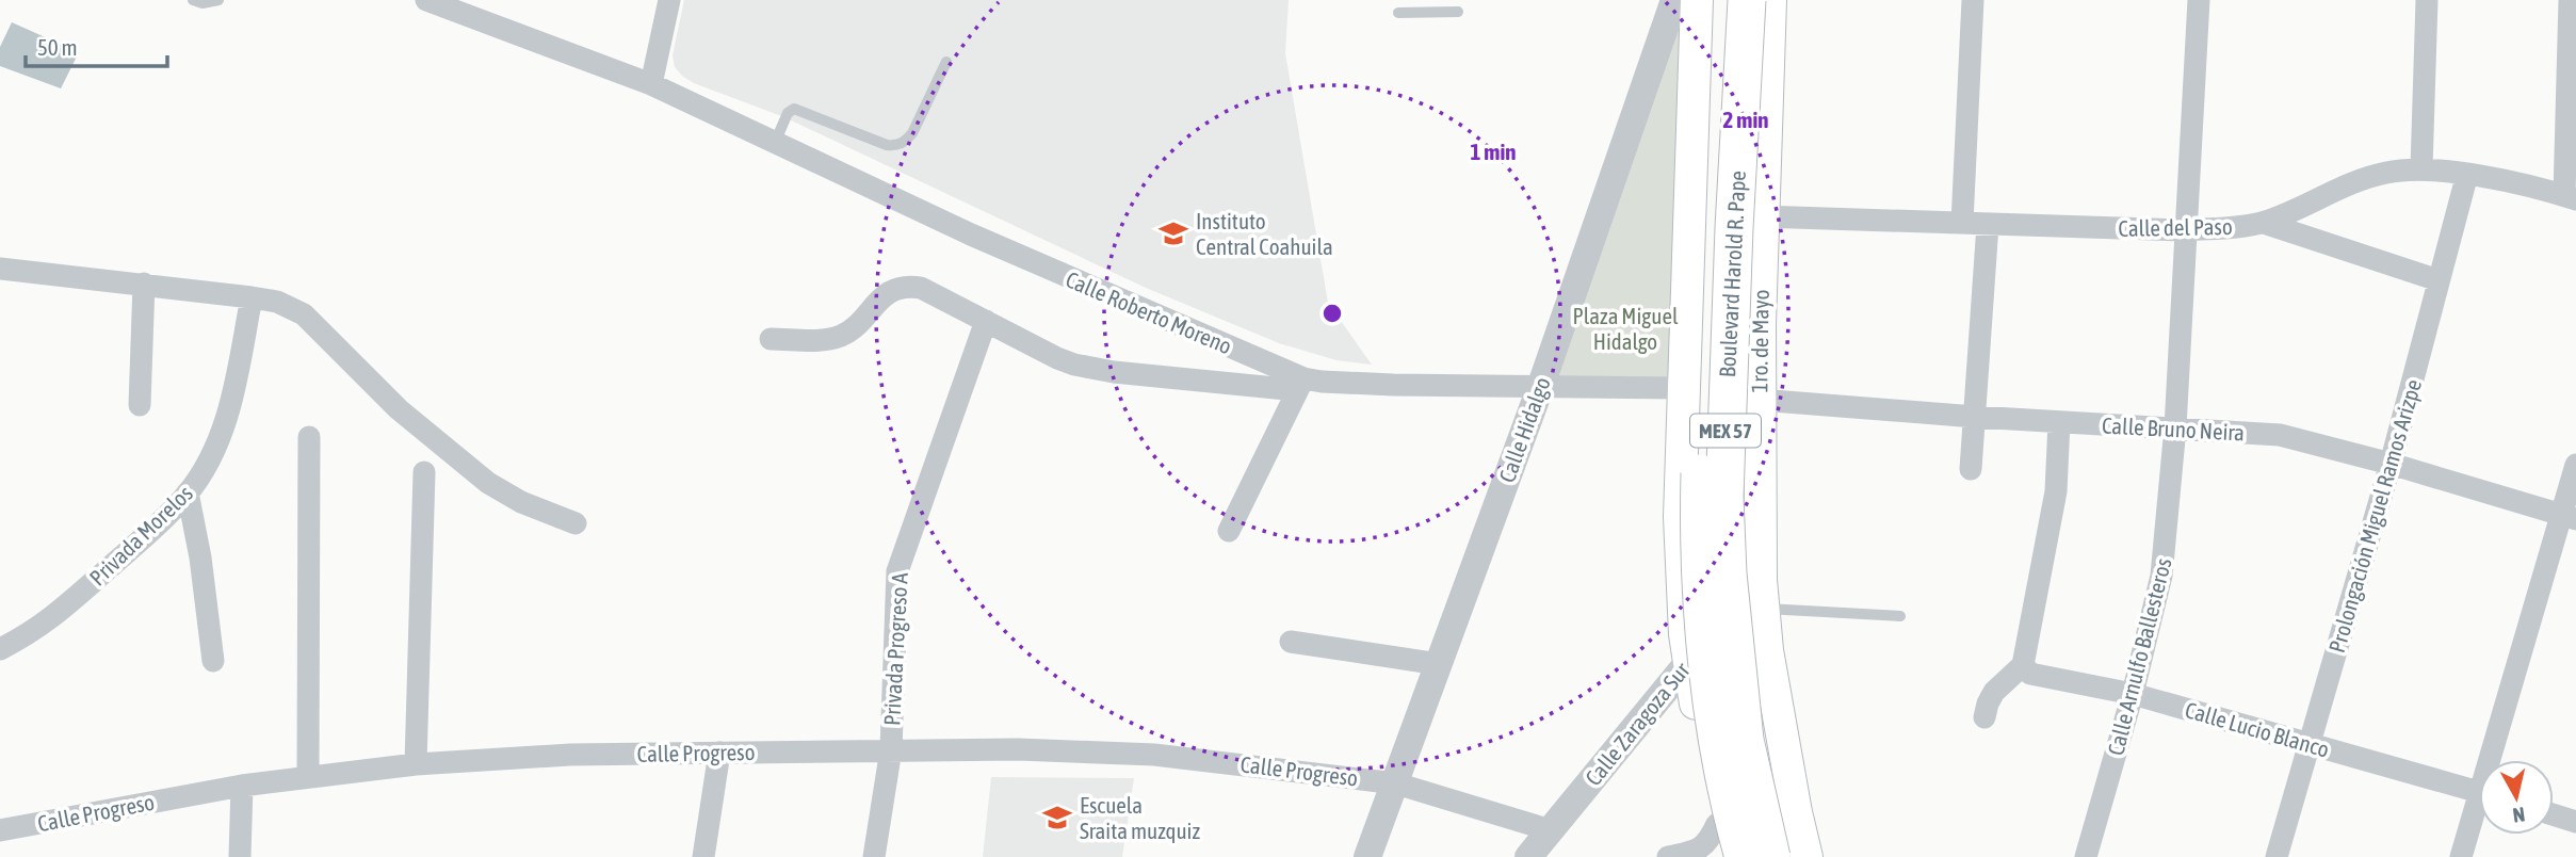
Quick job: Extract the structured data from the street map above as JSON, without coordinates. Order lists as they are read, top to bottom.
{
  "streets": {
    "highway": ["Boulevard Harold R. Pape", "MEX 57"],
    "main road": ["1ro. de Mayo"],
    "street": [
      "Calle del Paso",
      "Calle Roberto Moreno",
      "Calle Bruno Neira",
      "Calle Hidalgo",
      "Prolongación Miguel Ramos Arizpe",
      "Privada Morelos",
      "Privada Progreso A",
      "Calle Arnulfo Ballesteros",
      "Calle Zaragoza Sur",
      "Calle Lucio Blanco",
      "Calle Progreso"
    ]
  },
  "crossings": [
    ["Calle del Paso", "1ro. de Mayo"],
    ["Calle del Paso", "Prolongación Miguel Ramos Arizpe"],
    ["Calle del Paso", "Calle Arnulfo Ballesteros"],
    ["Calle Roberto Moreno", "Calle Hidalgo"],
    ["1ro. de Mayo", "Calle Bruno Neira"],
    ["1ro. de Mayo", "Calle Zaragoza Sur"],
    ["Calle Bruno Neira", "Prolongación Miguel Ramos Arizpe"],
    ["Calle Bruno Neira", "Calle Arnulfo Ballesteros"],
    ["Calle Hidalgo", "Calle Progreso"],
    ["Prolongación Miguel Ramos Arizpe", "Calle Lucio Blanco"],
    ["Privada Progreso A", "Calle Progreso"],
    ["Calle Arnulfo Ballesteros", "Calle Lucio Blanco"],
    ["Calle Zaragoza Sur", "Calle Progreso"]
  ],
  "parks": ["Plaza Miguel Hidalgo"],
  "places": {
    "school or university": ["Instituto Central Coahuila", "Escuela Sraita muzquiz"]
  },
  "scale_bar": "50 m",
  "north": "bottom",
  "rings": ["2 min", "1 min"]
}
